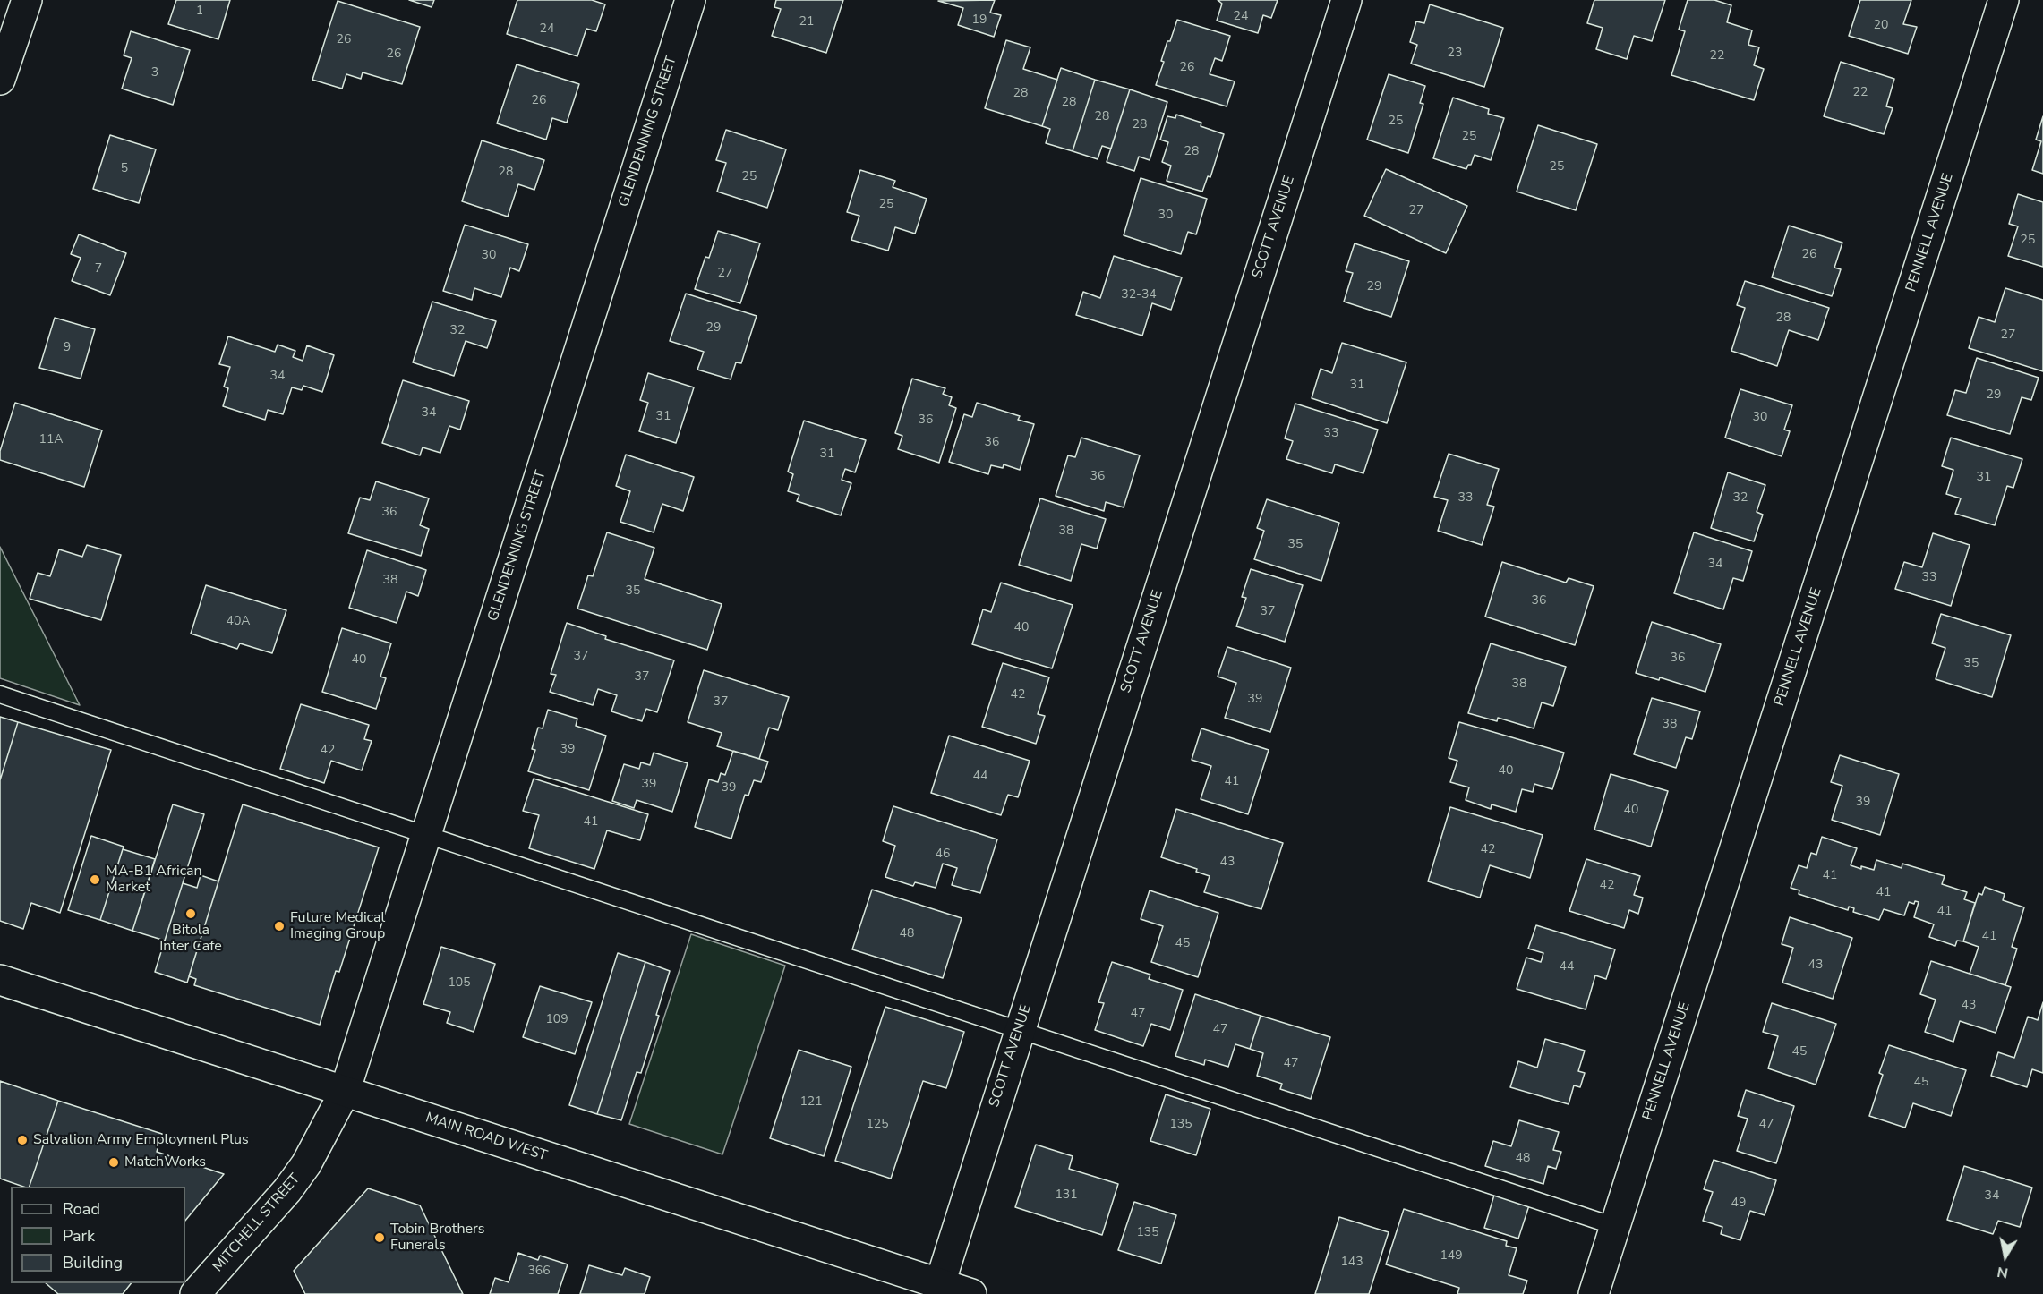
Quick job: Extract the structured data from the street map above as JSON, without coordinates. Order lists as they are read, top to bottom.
{
  "streets": {
    "street": [
      "GLENDENNING STREET",
      "SCOTT AVENUE",
      "PENNELL AVENUE",
      "MAIN ROAD WEST",
      "MITCHELL STREET"
    ]
  },
  "crossings": [
    ["GLENDENNING STREET", "MAIN ROAD WEST"],
    ["GLENDENNING STREET", "MITCHELL STREET"],
    ["SCOTT AVENUE", "MAIN ROAD WEST"],
    ["MAIN ROAD WEST", "MITCHELL STREET"]
  ],
  "places": [
    "MA-B1 African Market",
    "Bitola Inter Cafe",
    "Future Medical Imaging Group",
    "Salvation Army Employment Plus",
    "MatchWorks",
    "Tobin Brothers Funerals"
  ],
  "house_numbers": [
    "1",
    "24",
    "19",
    "21",
    "20",
    "24",
    "26",
    "23",
    "26",
    "22",
    "26",
    "3",
    "22",
    "28",
    "26",
    "28",
    "28",
    "25",
    "28",
    "25",
    "28",
    "25",
    "5",
    "28",
    "25",
    "25",
    "27",
    "30",
    "25",
    "26",
    "30",
    "7",
    "27",
    "29",
    "32-34",
    "28",
    "29",
    "32",
    "27",
    "9",
    "34",
    "31",
    "29",
    "34",
    "31",
    "30",
    "36",
    "33",
    "11A",
    "36",
    "31",
    "36",
    "31",
    "33",
    "32",
    "36",
    "38",
    "35",
    "34",
    "33",
    "38",
    "35",
    "36",
    "37",
    "40A",
    "40",
    "37",
    "36",
    "40",
    "35",
    "37",
    "38",
    "42",
    "39",
    "37",
    "38",
    "39",
    "42",
    "40",
    "44",
    "41",
    "39",
    "39",
    "39",
    "40",
    "41",
    "42",
    "46",
    "43",
    "41",
    "42",
    "41",
    "41",
    "48",
    "41",
    "45",
    "43",
    "44",
    "105",
    "43",
    "47",
    "109",
    "47",
    "45",
    "47",
    "45",
    "121",
    "125",
    "135",
    "47",
    "48",
    "131",
    "34",
    "49",
    "135",
    "149",
    "143",
    "366"
  ],
  "legend": ["Road", "Park", "Building"],
  "north": "bottom"
}
